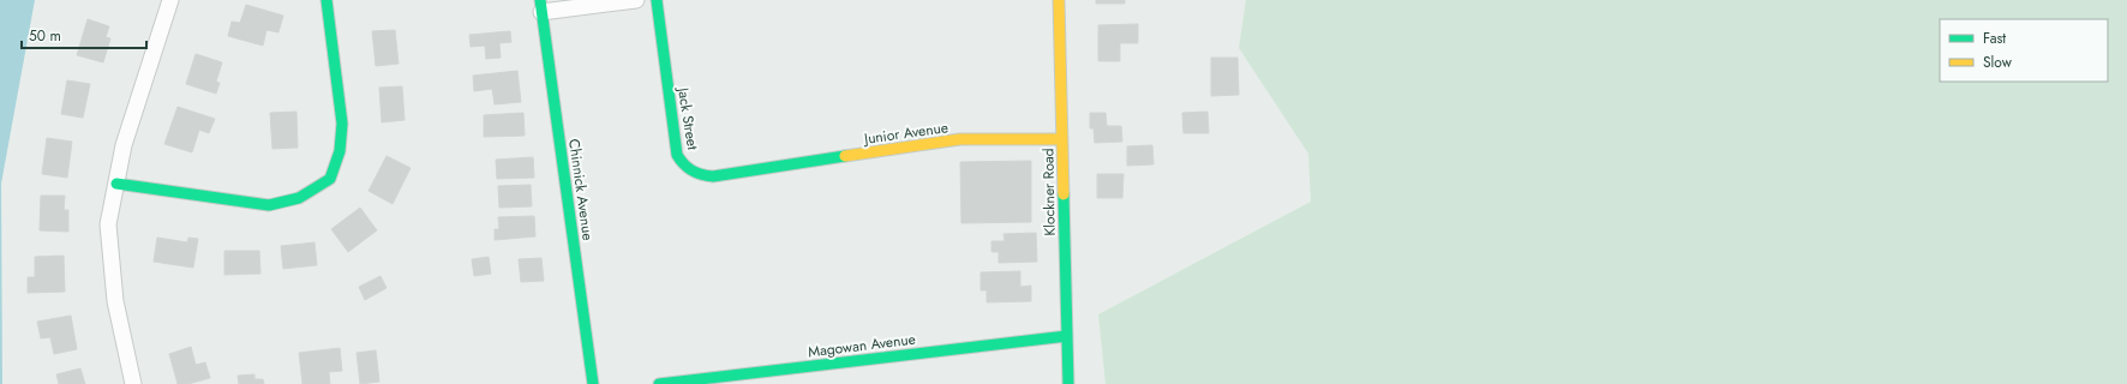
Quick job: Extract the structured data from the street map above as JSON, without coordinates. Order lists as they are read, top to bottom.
{
  "streets": {
    "street": [
      "Jack Street",
      "Junior Avenue",
      "Chinnick Avenue",
      "Klockner Road",
      "Magowan Avenue"
    ]
  },
  "crossings": [
    ["Jack Street", "Junior Avenue"],
    ["Junior Avenue", "Klockner Road"],
    ["Klockner Road", "Magowan Avenue"]
  ],
  "legend": ["Fast", "Slow"],
  "scale_bar": "50 m"
}
